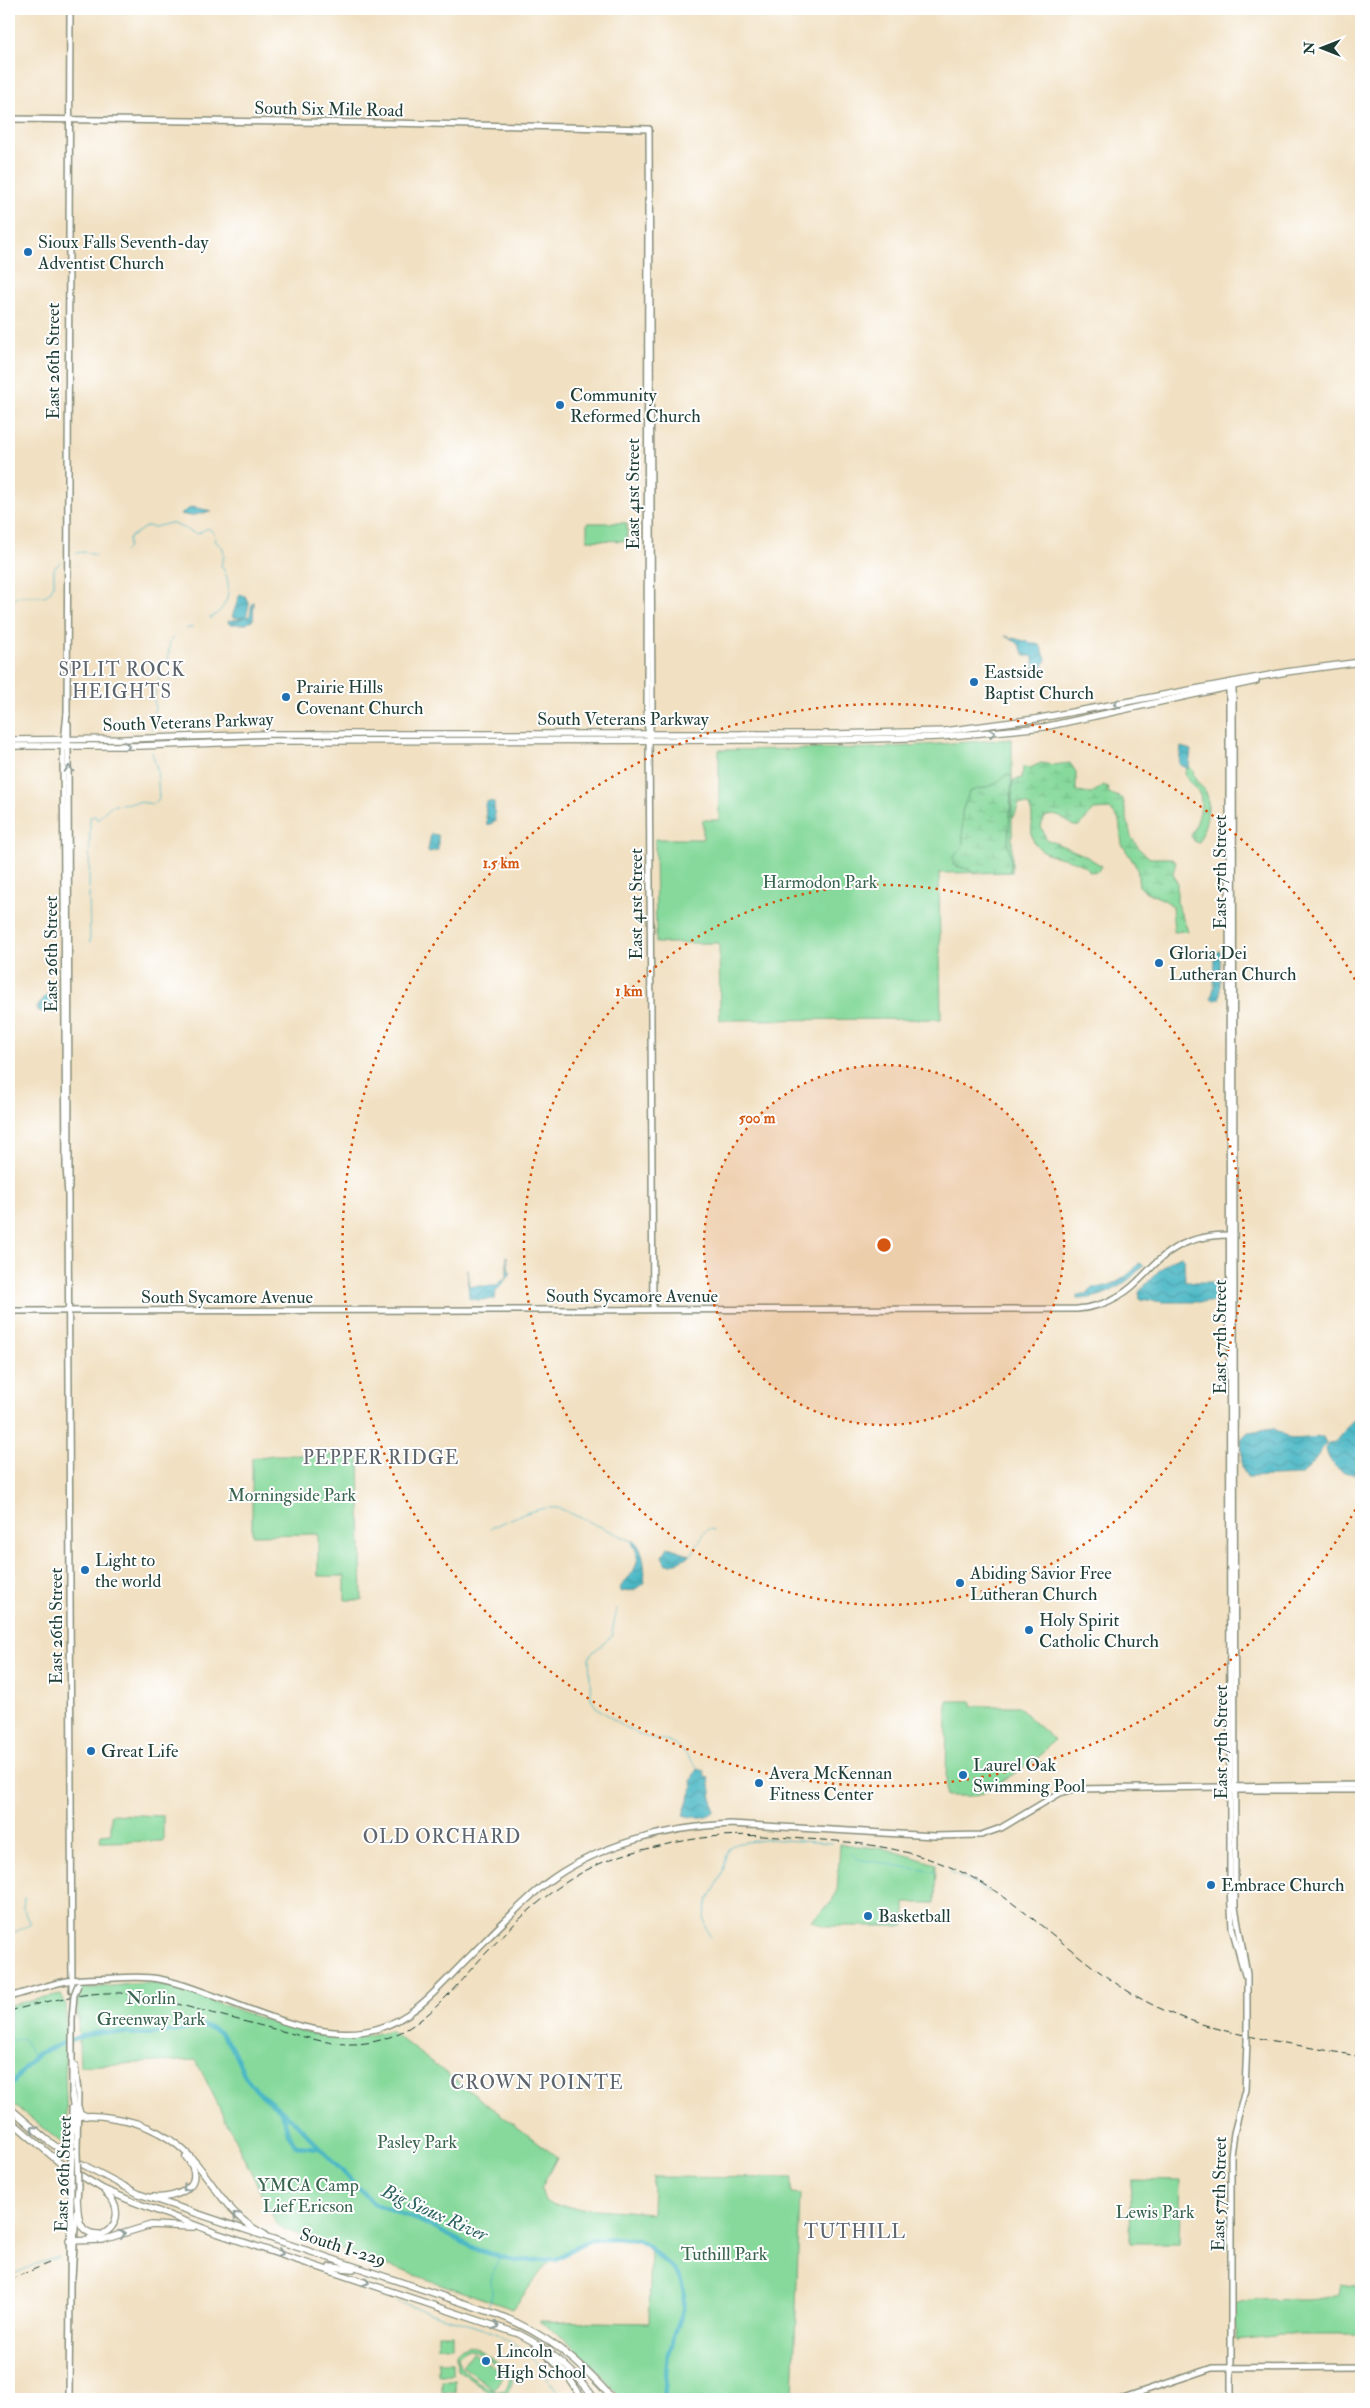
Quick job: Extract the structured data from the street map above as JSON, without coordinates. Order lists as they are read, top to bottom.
{
  "streets": {
    "highway": ["South Veterans Parkway", "South I-229"],
    "main road": [
      "South Six Mile Road",
      "East 26th Street",
      "East 41st Street",
      "East 57th Street",
      "South Sycamore Avenue"
    ]
  },
  "crossings": [
    ["South Six Mile Road", "East 26th Street"],
    ["South Six Mile Road", "East 41st Street"],
    ["East 26th Street", "South Veterans Parkway"],
    ["East 26th Street", "South Sycamore Avenue"],
    ["East 41st Street", "South Veterans Parkway"],
    ["East 41st Street", "South Sycamore Avenue"],
    ["South Veterans Parkway", "East 57th Street"],
    ["East 57th Street", "South Sycamore Avenue"]
  ],
  "districts": [
    "SPLIT ROCK HEIGHTS",
    "PEPPER RIDGE",
    "OLD ORCHARD",
    "CROWN POINTE",
    "TUTHILL"
  ],
  "water": ["Big Sioux River"],
  "parks": [
    "Harmodon Park",
    "Morningside Park",
    "Norlin Greenway Park",
    "Pasley Park",
    "YMCA Camp Lief Ericson",
    "Lewis Park",
    "Tuthill Park"
  ],
  "places": [
    "Sioux Falls Seventh-day Adventist Church",
    "Community Reformed Church",
    "Eastside Baptist Church",
    "Prairie Hills Covenant Church",
    "Gloria Dei Lutheran Church",
    "Light to the world",
    "Abiding Savior Free Lutheran Church",
    "Holy Spirit Catholic Church",
    "Great Life",
    "Laurel Oak Swimming Pool",
    "Avera McKennan Fitness Center",
    "Embrace Church",
    "Basketball",
    "Lincoln High School"
  ],
  "north": "left",
  "rings": ["1.5 km", "1 km", "500 m"]
}
